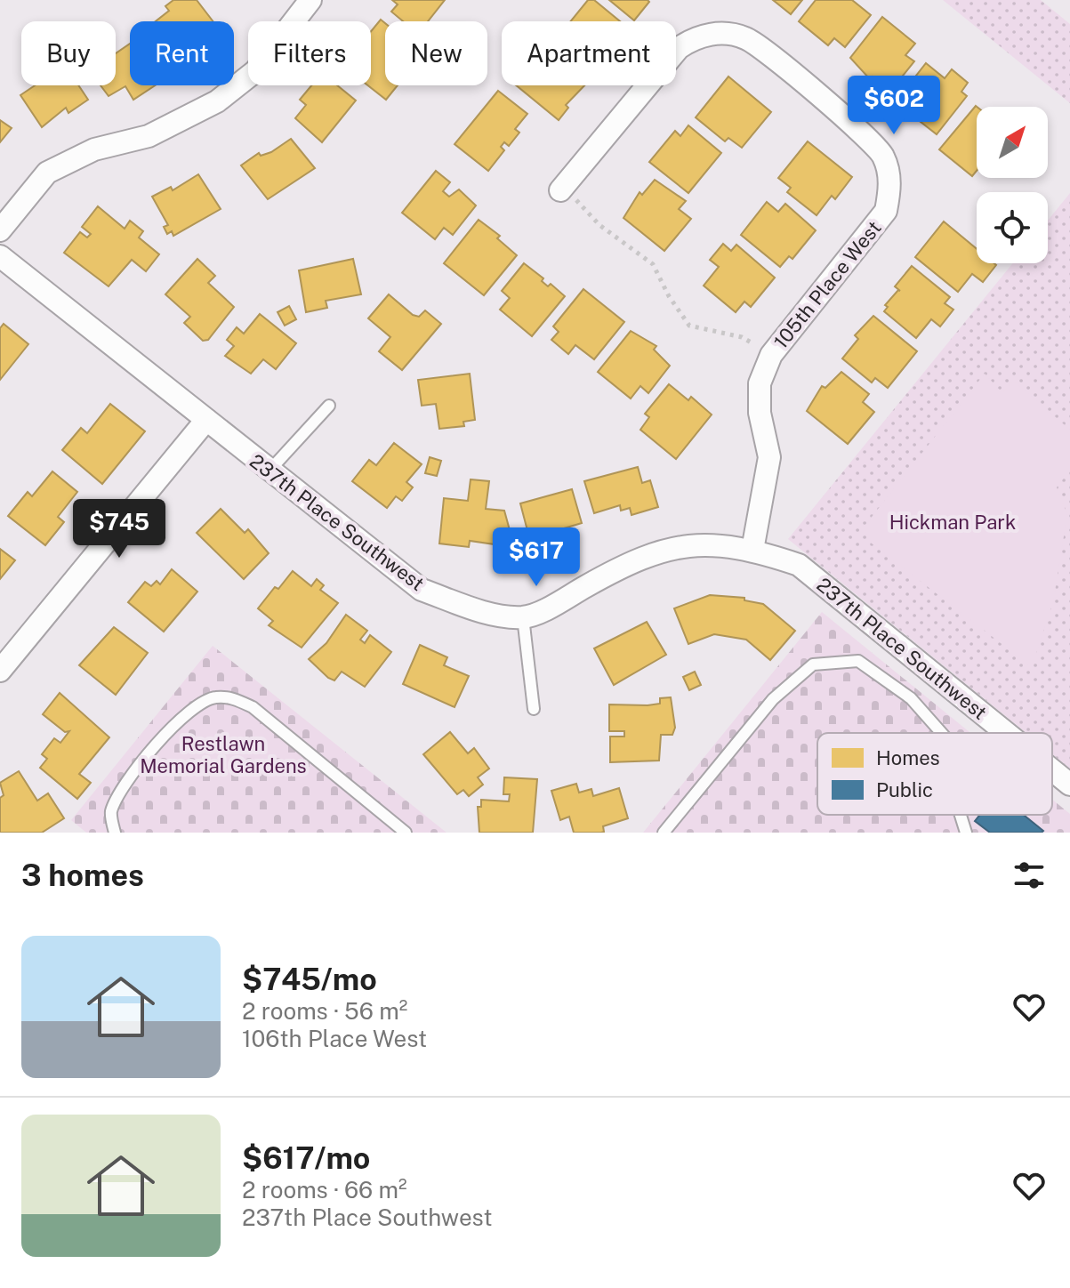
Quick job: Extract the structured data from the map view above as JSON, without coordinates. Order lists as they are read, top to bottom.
{
  "streets": {
    "street": ["105th Place West", "237th Place Southwest"]
  },
  "crossings": [
    ["105th Place West", "237th Place Southwest"]
  ],
  "parks": ["Hickman Park", "Restlawn Memorial Gardens"],
  "legend": ["Homes", "Public"],
  "north": "top right",
  "page": {
    "chip": [
      "Buy",
      "Rent",
      "Filters",
      "New",
      "Apartment"
    ],
    "price": ["$602", "$745", "$617"],
    "heading": "3 homes",
    "list": [
      {
        "name": "$745/mo",
        "note": "2 rooms · 56 m² · 106th Place West"
      },
      {
        "name": "$617/mo",
        "note": "2 rooms · 66 m² · 237th Place Southwest"
      }
    ]
  }
}
